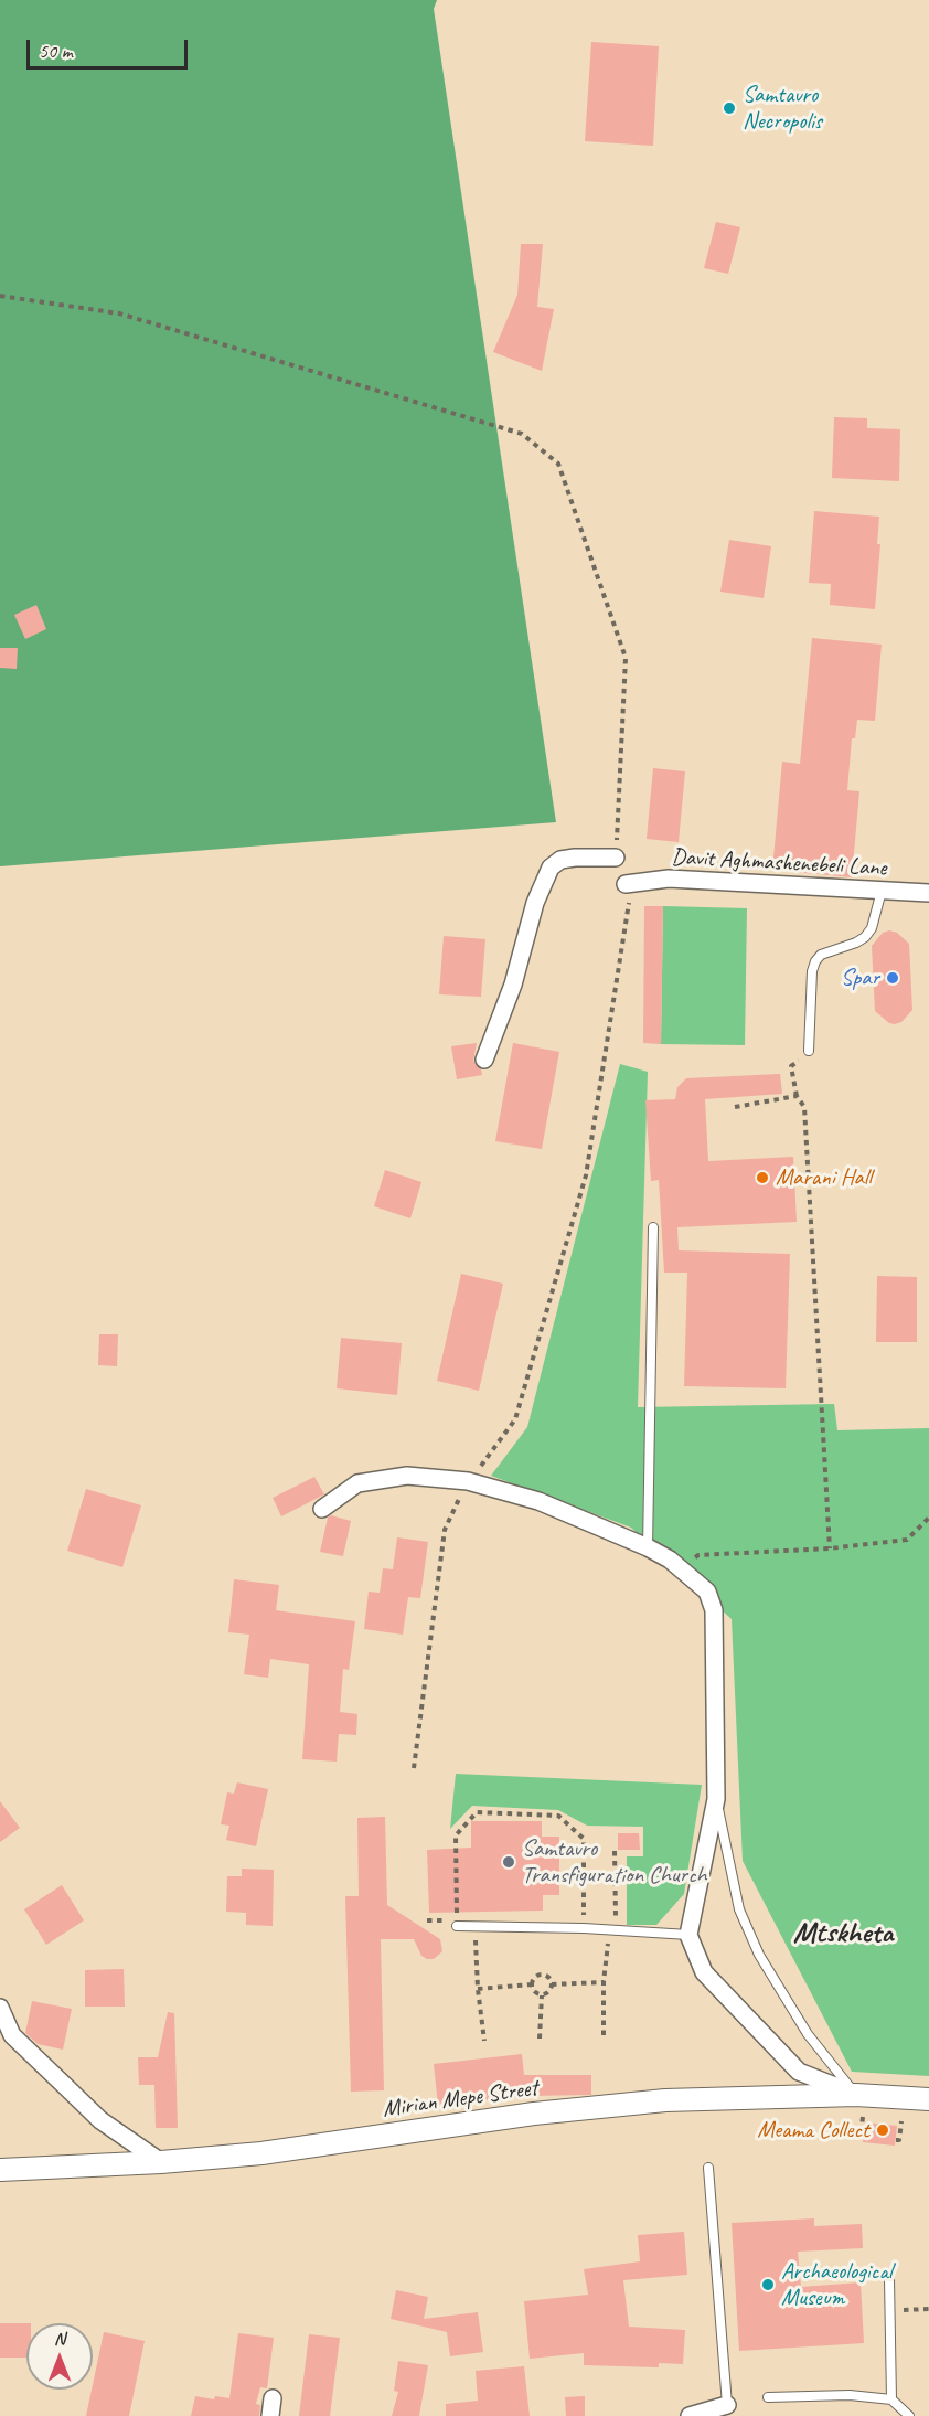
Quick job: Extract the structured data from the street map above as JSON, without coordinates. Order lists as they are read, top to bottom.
{
  "streets": {
    "street": ["Davit Aghmashenebeli Lane", "Mirian Mepe Street"]
  },
  "districts": ["Mtskheta"],
  "places": [
    "Samtavro Necropolis",
    "Spar",
    "Marani Hall",
    "Samtavro Transfiguration Church",
    "Meama Collect",
    "Archaeological Museum"
  ],
  "scale_bar": "50 m",
  "north": "top"
}
